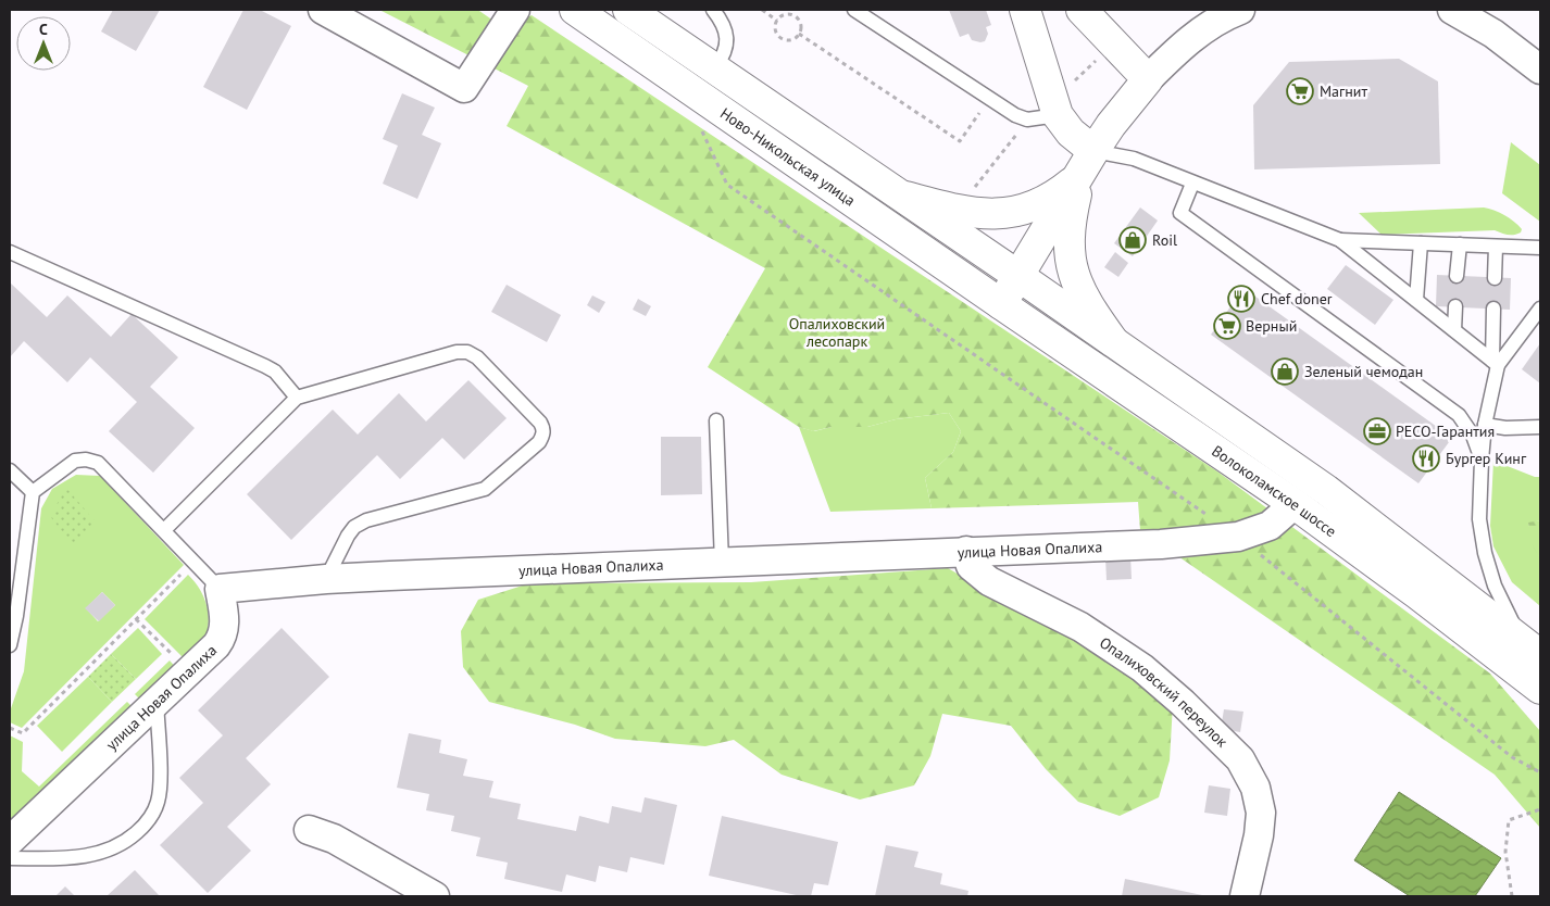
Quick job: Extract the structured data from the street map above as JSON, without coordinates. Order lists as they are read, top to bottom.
{
  "streets": {
    "main road": ["Ново-Никольская улица", "Волоколамское шоссе"],
    "street": ["улица Новая Опалиха", "Опалиховский переулок"]
  },
  "crossings": [
    ["Ново-Никольская улица", "Волоколамское шоссе"],
    ["Волоколамское шоссе", "улица Новая Опалиха"],
    ["улица Новая Опалиха", "Опалиховский переулок"]
  ],
  "parks": ["Опалиховский лесопарк"],
  "places": {
    "supermarket": ["Магнит", "Верный"],
    "shop": ["Roil", "Зеленый чемодан"],
    "restaurant": ["Chef doner", "Бургер Кинг"],
    "office": ["РЕСО-Гарантия"]
  },
  "north": "top"
}
